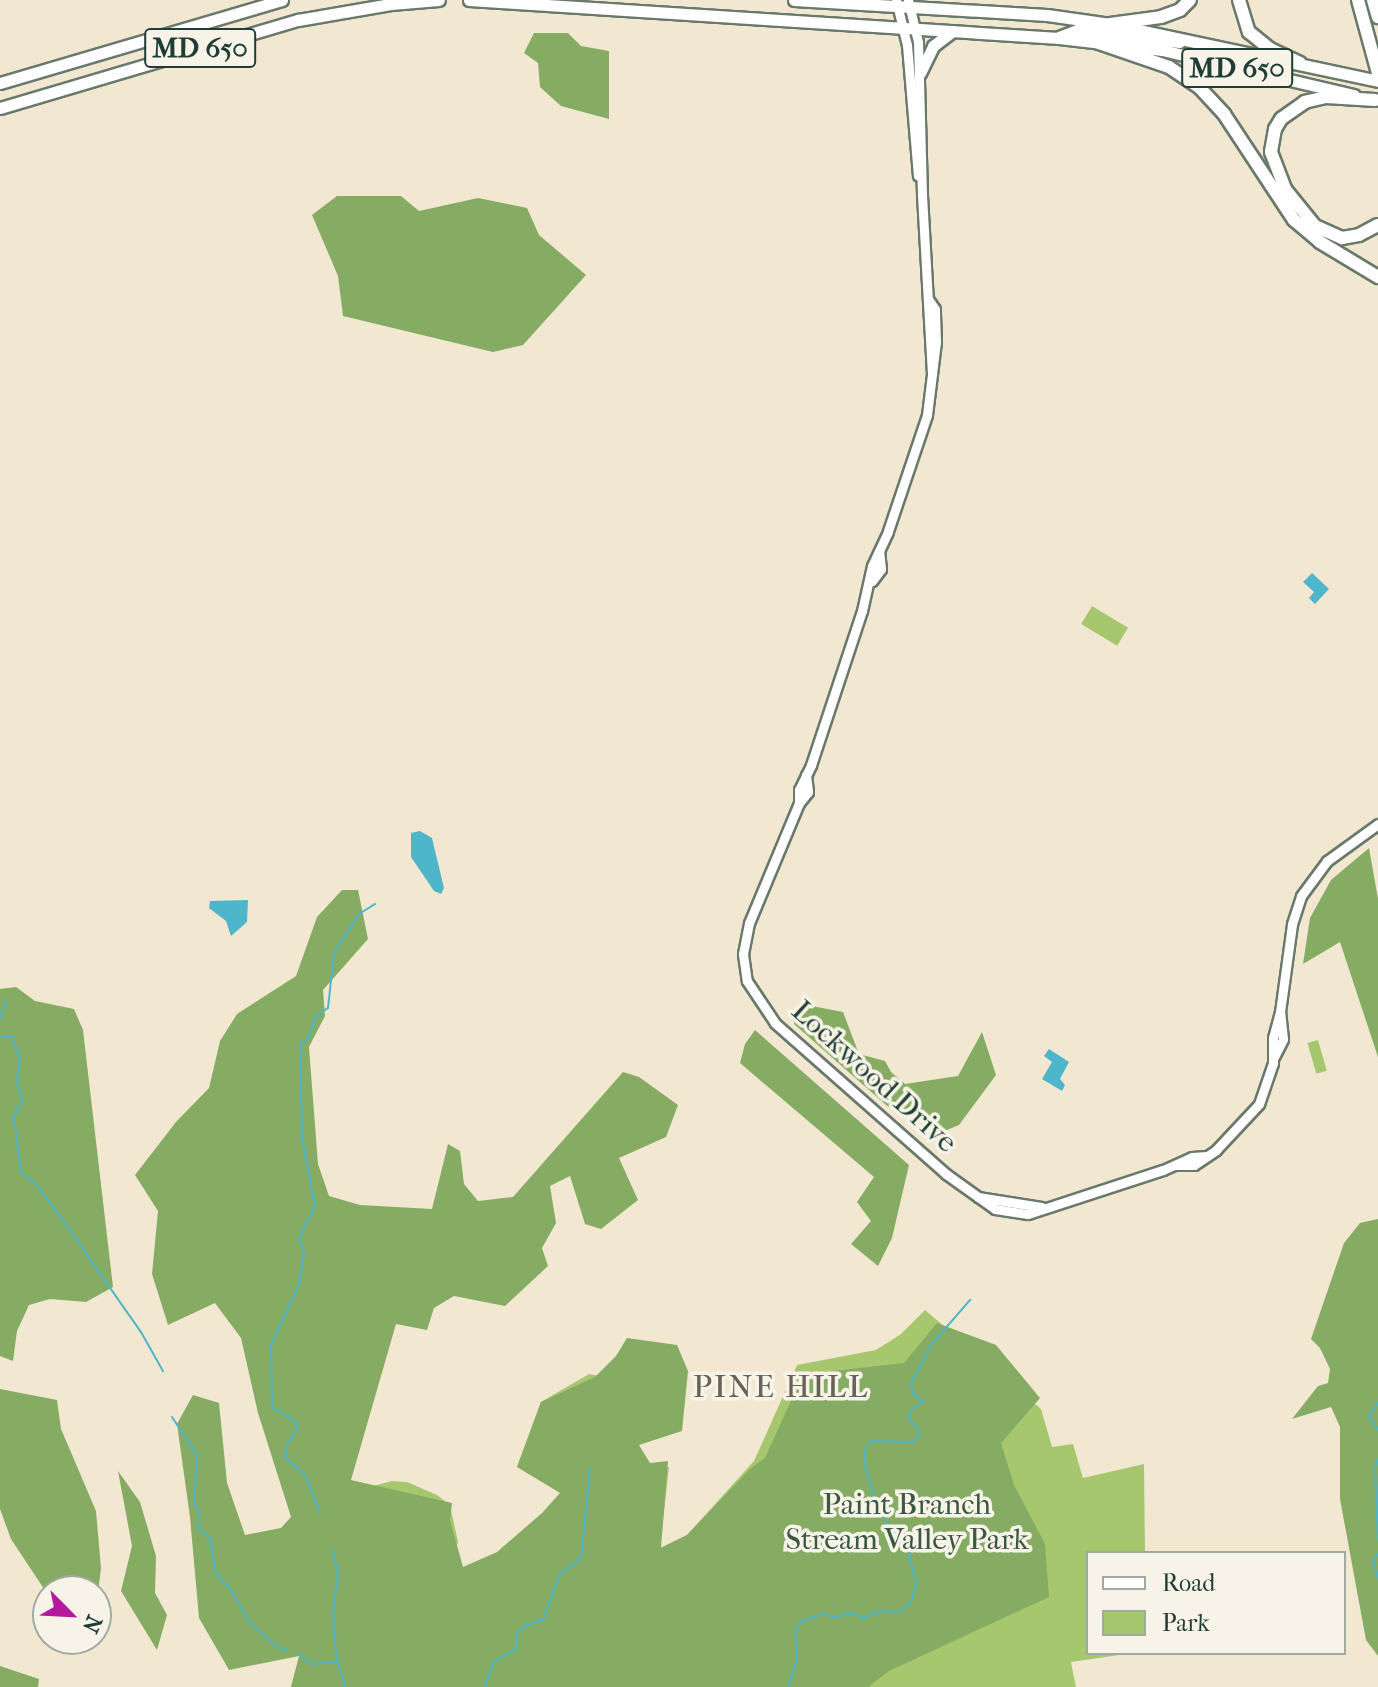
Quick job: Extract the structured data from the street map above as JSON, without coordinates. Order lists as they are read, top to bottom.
{
  "streets": {
    "main road": ["MD 650"],
    "street": ["Lockwood Drive"]
  },
  "crossings": [
    ["MD 650", "Lockwood Drive"]
  ],
  "districts": ["PINE HILL"],
  "parks": ["Paint Branch Stream Valley Park"],
  "legend": ["Road", "Park"],
  "north": "bottom right"
}
